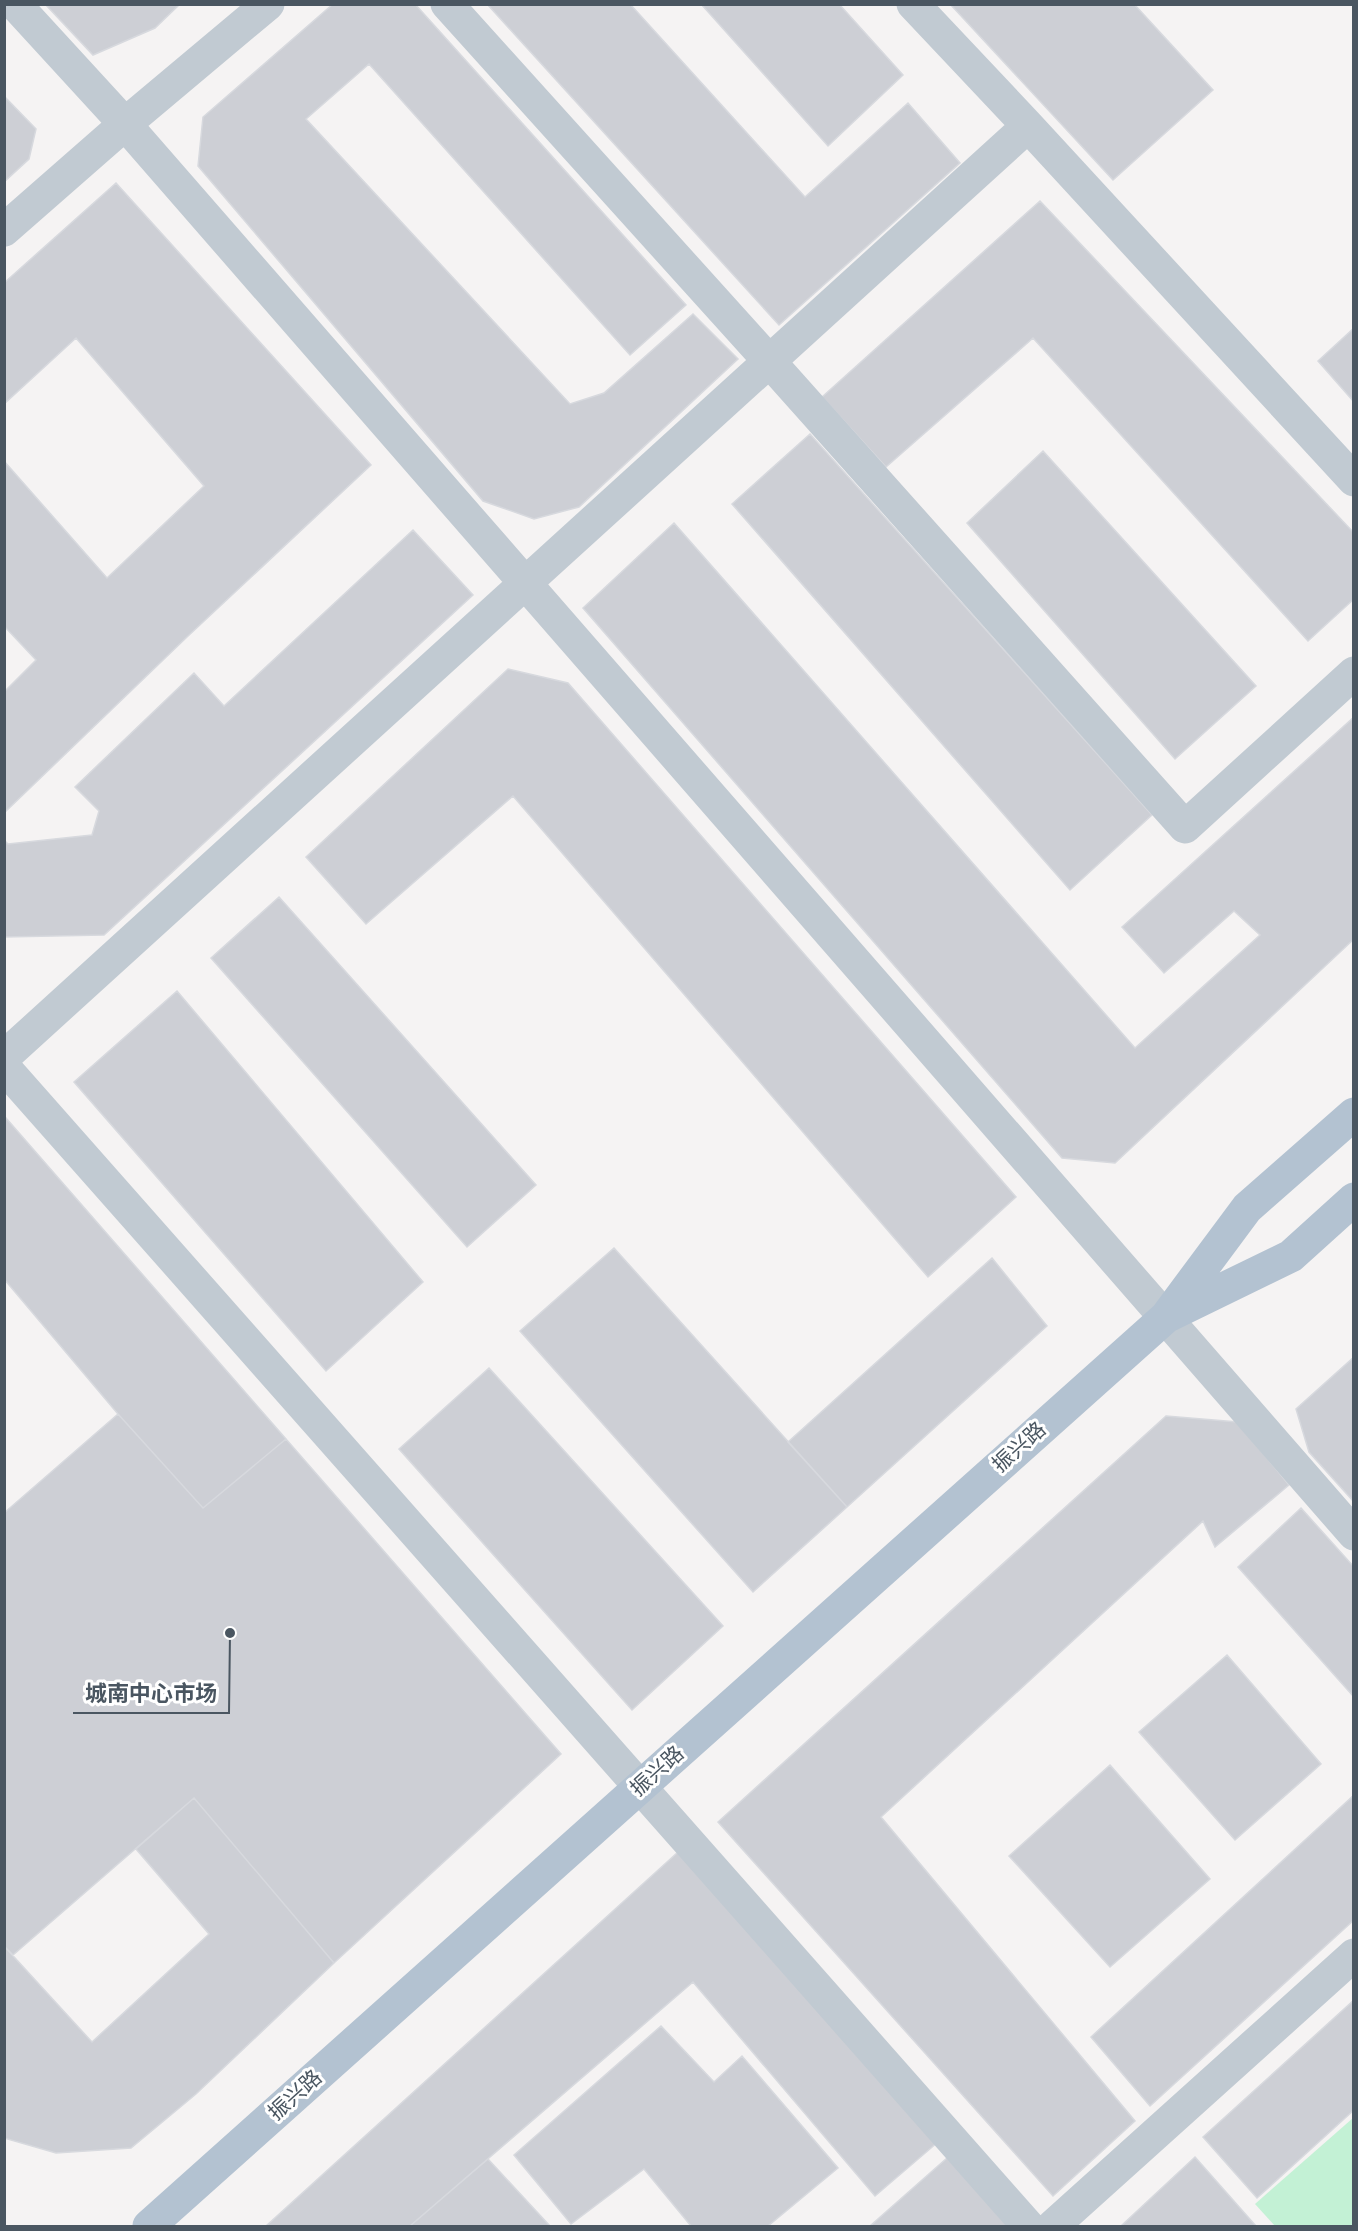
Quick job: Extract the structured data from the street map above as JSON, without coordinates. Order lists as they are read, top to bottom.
{
  "streets": {
    "main road": ["振兴路"]
  },
  "places": ["城南中心市场"]
}
